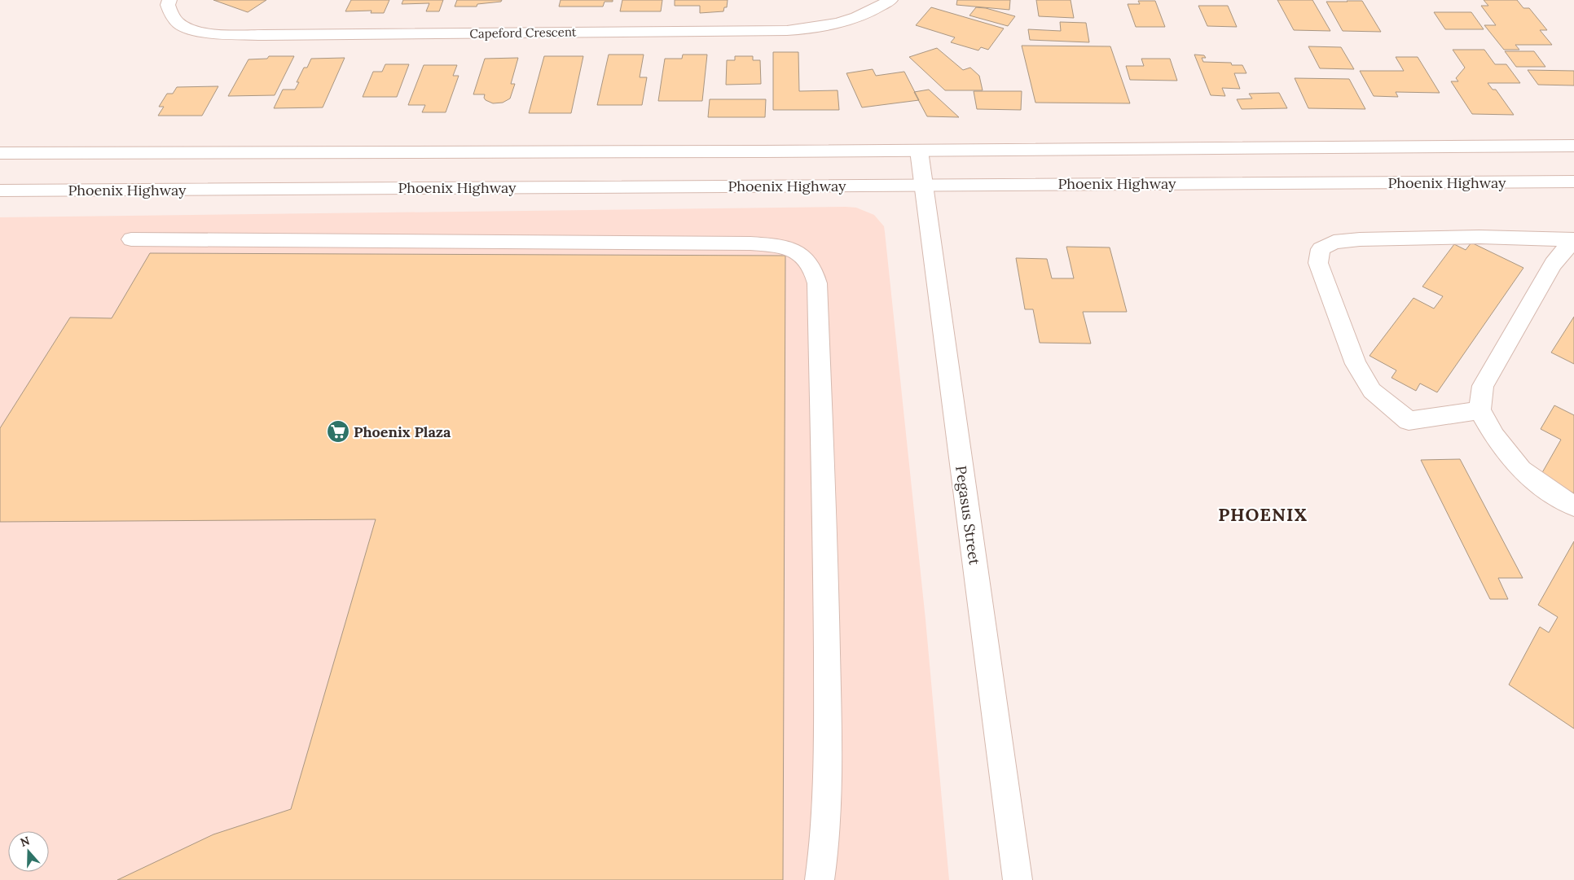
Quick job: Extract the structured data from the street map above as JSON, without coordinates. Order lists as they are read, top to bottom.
{
  "streets": {
    "main road": ["Capeford Crescent", "Phoenix Highway", "Pegasus Street"]
  },
  "crossings": [
    ["Phoenix Highway", "Pegasus Street"]
  ],
  "districts": ["PHOENIX"],
  "places": {
    "supermarket": ["Phoenix Plaza"]
  },
  "north": "top"
}
